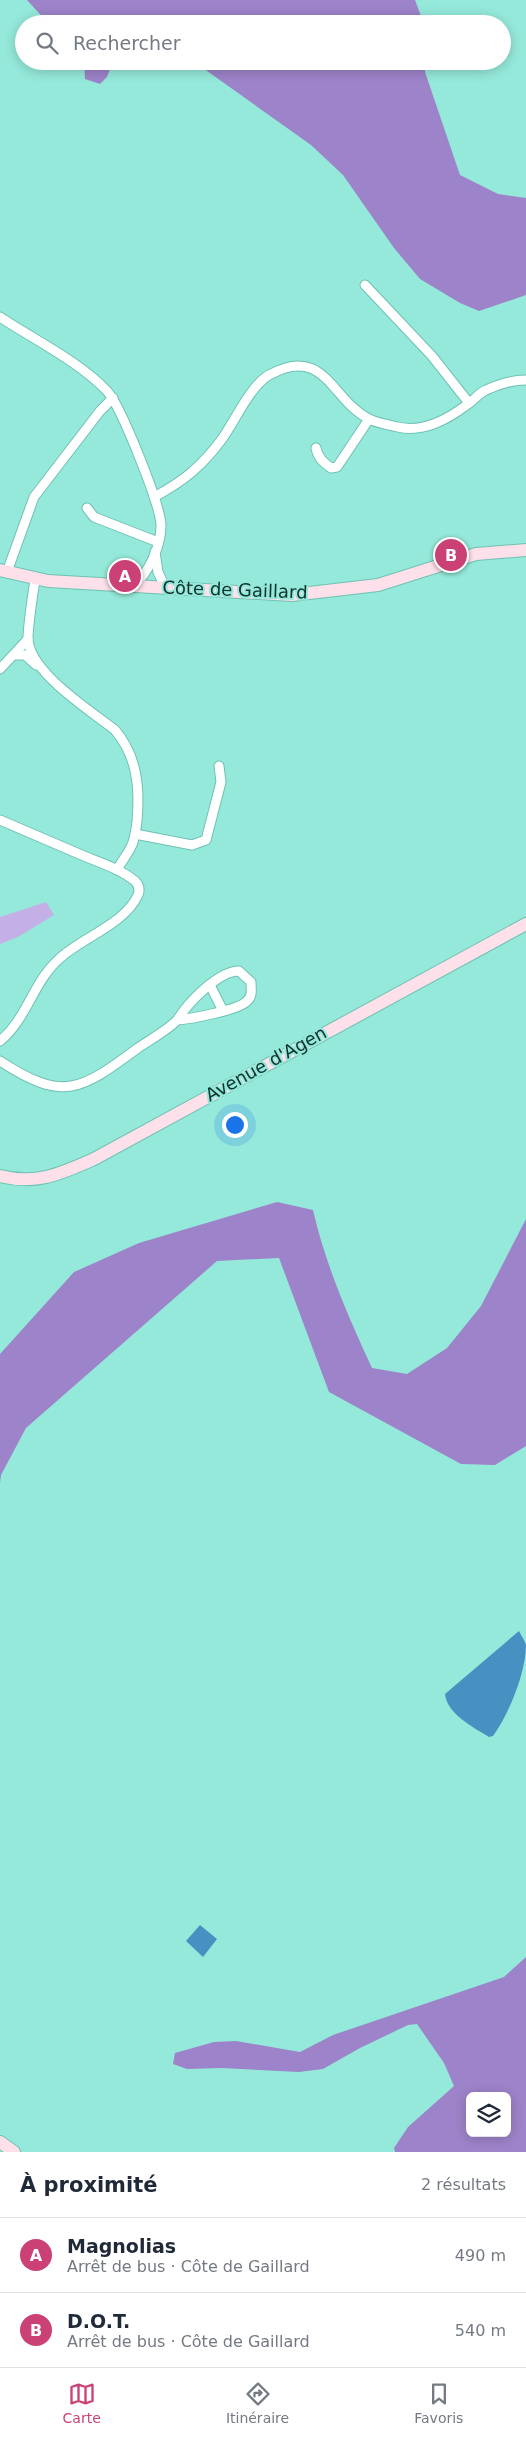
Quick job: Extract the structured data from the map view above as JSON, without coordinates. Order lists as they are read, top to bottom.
{
  "streets": {
    "main road": ["Côte de Gaillard", "Avenue d'Agen"]
  },
  "page": {
    "search": "Rechercher",
    "pins": ["B", "A"],
    "heading": ["À proximité", "2 résultats"],
    "list": [
      {
        "mark": "A",
        "name": "Magnolias",
        "note": "Arrêt de bus · Côte de Gaillard",
        "value": "490 m"
      },
      {
        "mark": "B",
        "name": "D.O.T.",
        "note": "Arrêt de bus · Côte de Gaillard",
        "value": "540 m"
      }
    ],
    "nav": ["Carte", "Itinéraire", "Favoris"]
  }
}
